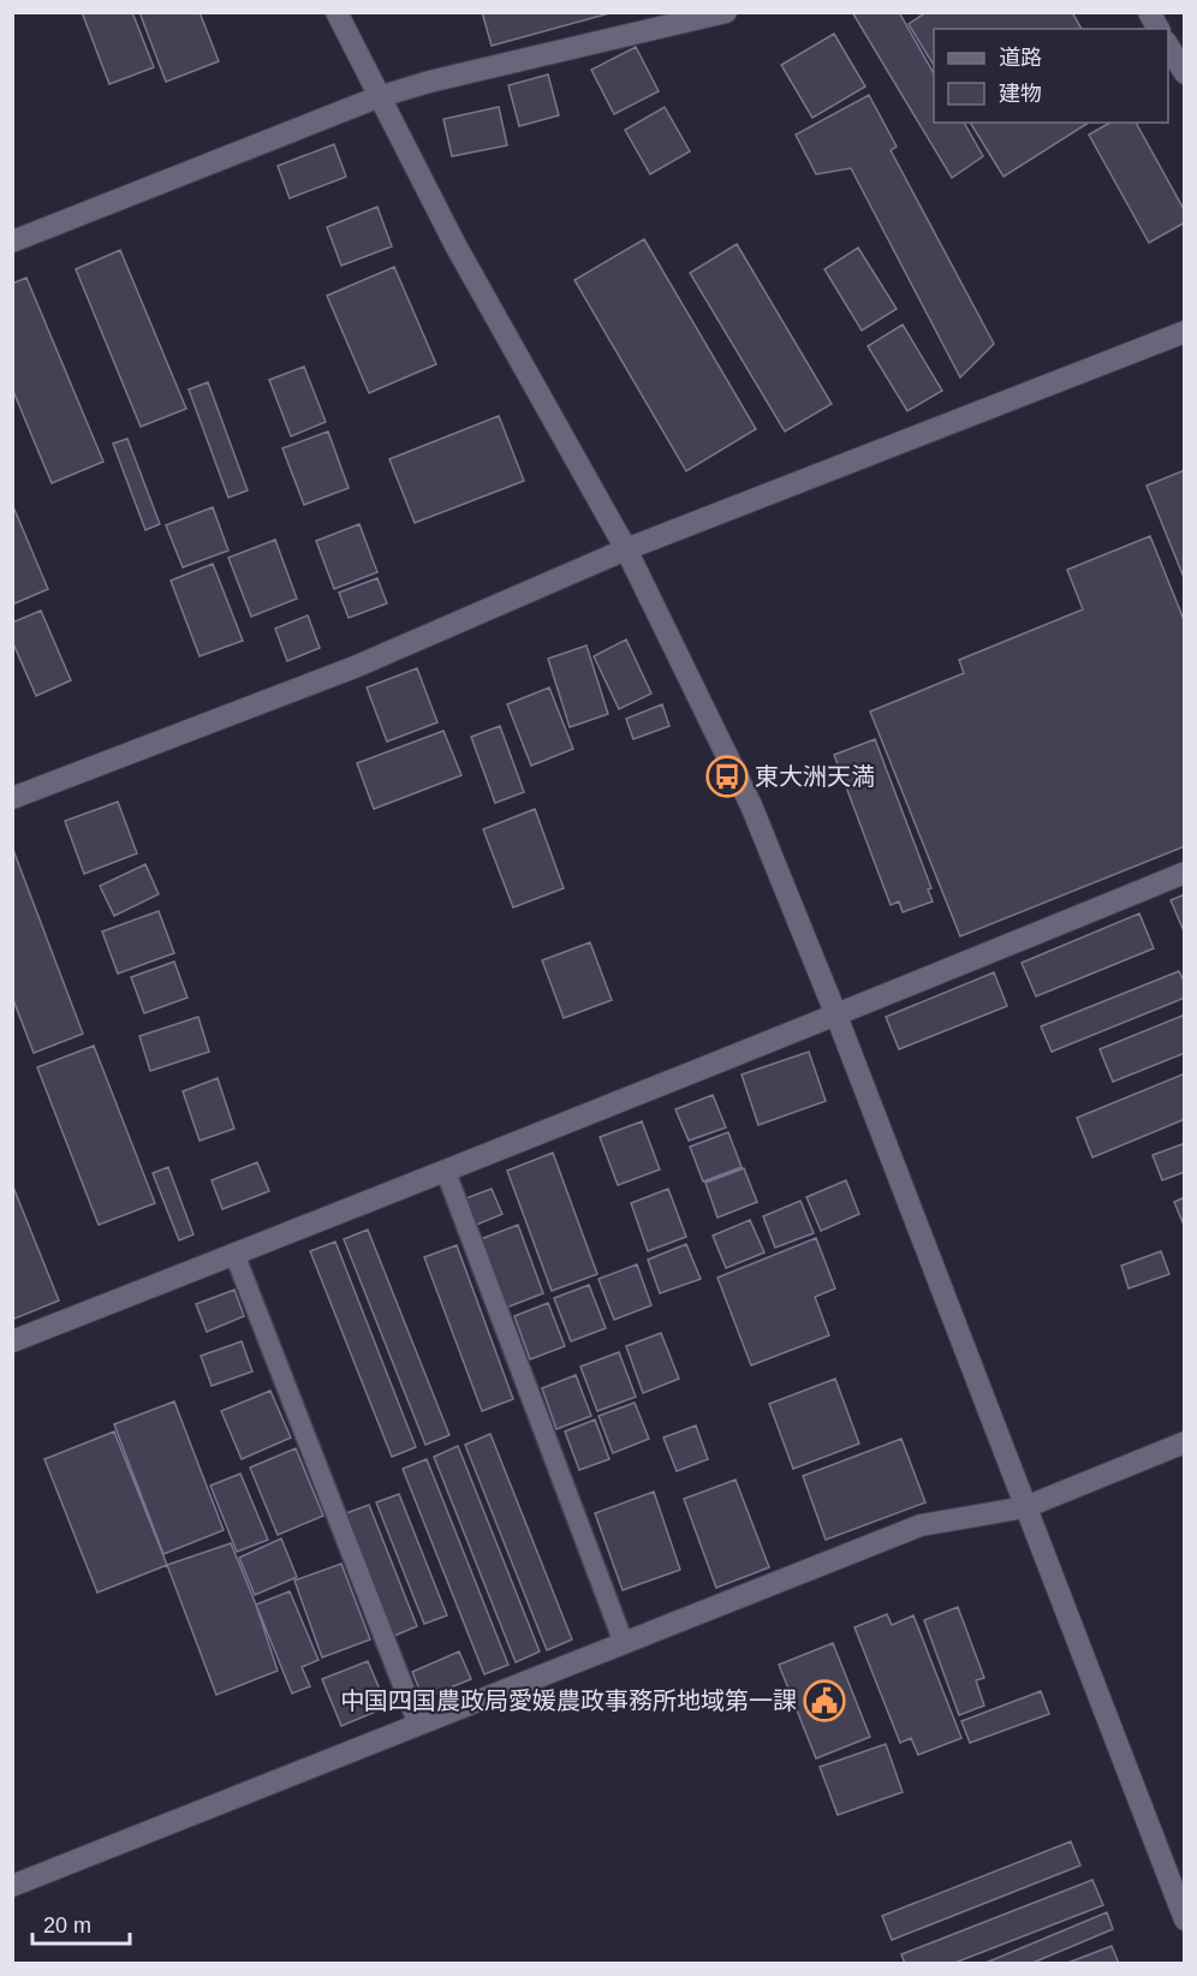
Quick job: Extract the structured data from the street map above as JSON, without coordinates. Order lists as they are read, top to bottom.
{
  "places": {
    "bus stop": ["東大洲天満"],
    "public building": ["中国四国農政局愛媛農政事務所地域第一課"]
  },
  "legend": ["道路", "建物"],
  "scale_bar": "20 m"
}
